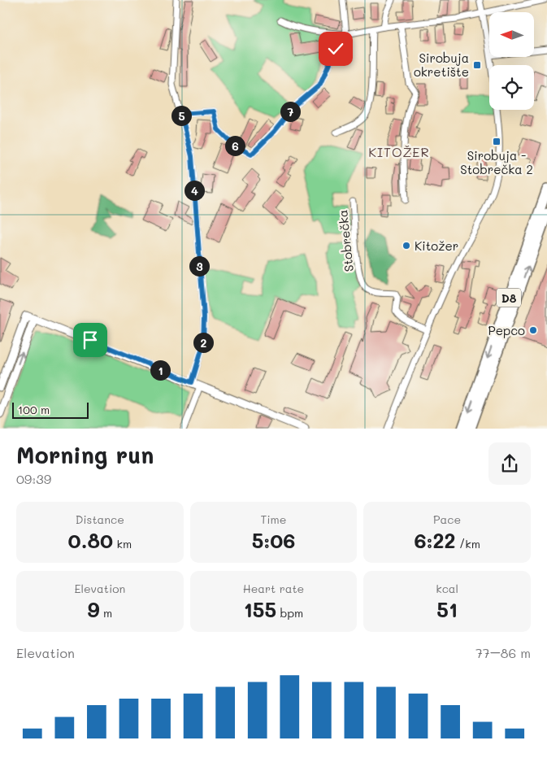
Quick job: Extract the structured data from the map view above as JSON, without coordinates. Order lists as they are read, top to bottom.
{
  "streets": {
    "highway": ["D8"],
    "street": ["Stobrečka"]
  },
  "districts": ["KITOŽER"],
  "places": {
    "transit": ["Sirobuja okretište", "Sirobuja - Stobrečka 2"],
    "other": ["Kitožer", "Pepco"]
  },
  "scale_bar": "100 m",
  "north": "left",
  "page": {
    "pins": [
      "7",
      "5",
      "6",
      "4",
      "3",
      "2",
      "1"
    ],
    "scale": "100 m",
    "heading": ["Morning run", "09:39"],
    "stats": [
      ["Distance", "0.80 km"],
      ["Time", "5:06"],
      ["Pace", "6:22 /km"],
      ["Elevation", "9 m"],
      ["Heart rate", "155 bpm"],
      ["kcal", "51"]
    ],
    "chart": ["Elevation", "77–86 m"]
  }
}
